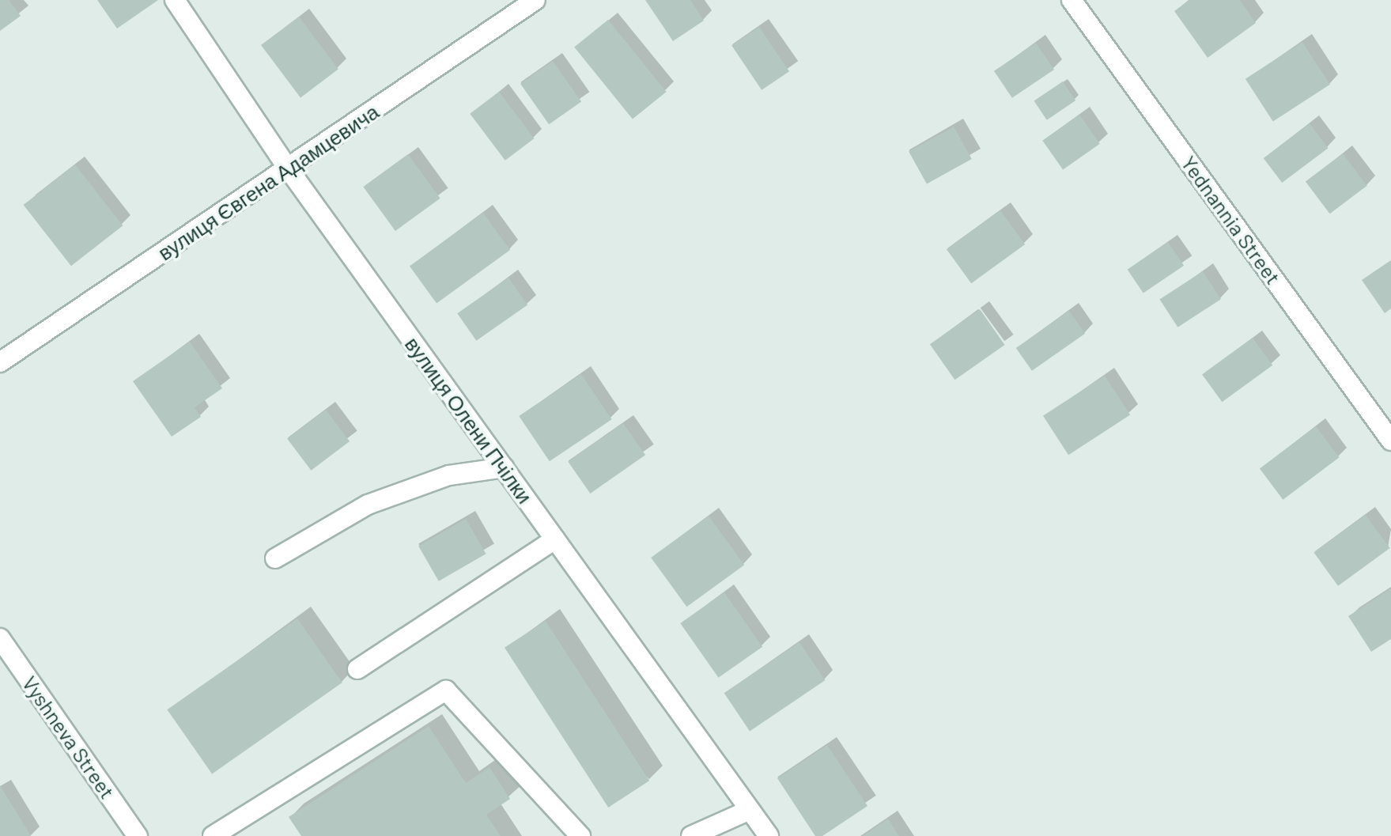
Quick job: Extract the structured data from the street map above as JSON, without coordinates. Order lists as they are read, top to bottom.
{
  "streets": {
    "street": [
      "вулиця Євгена Адамцевича",
      "Yednannia Street",
      "вулиця Олени Пчілки",
      "Vyshneva Street"
    ]
  },
  "crossings": [
    ["вулиця Євгена Адамцевича", "вулиця Олени Пчілки"]
  ]
}
